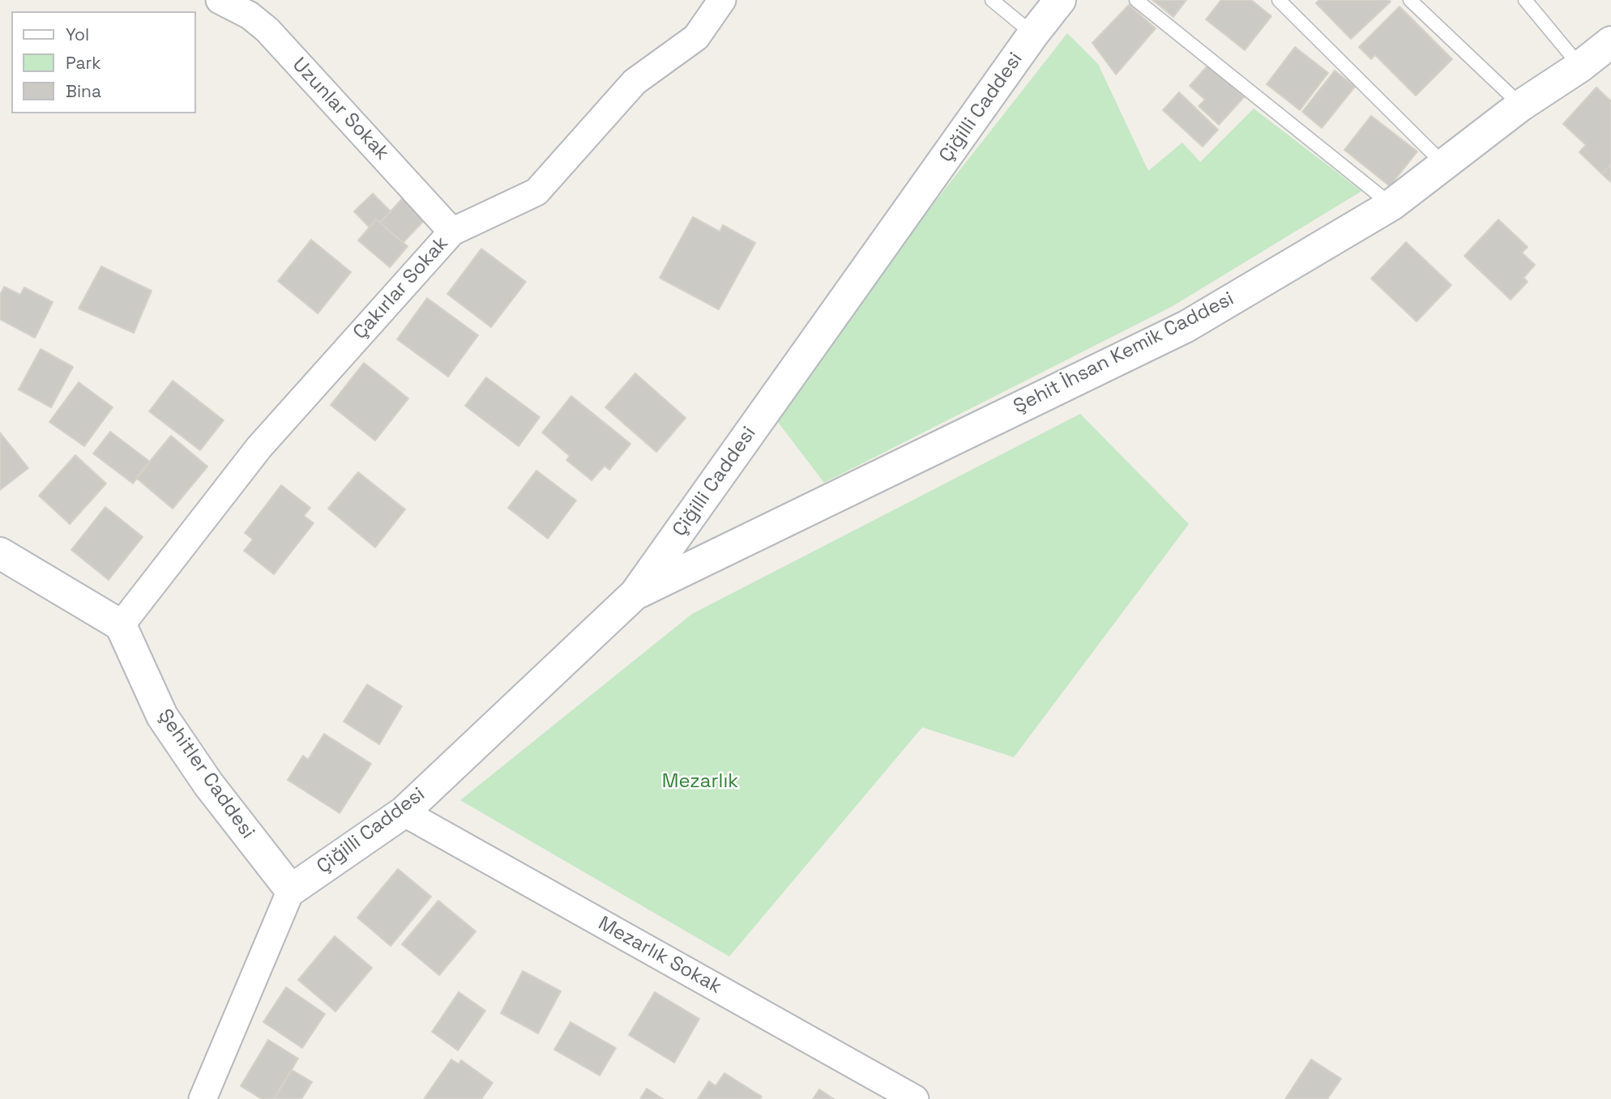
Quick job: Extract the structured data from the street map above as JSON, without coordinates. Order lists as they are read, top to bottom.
{
  "streets": {
    "street": [
      "Çiğilli Caddesi",
      "Uzunlar Sokak",
      "Çakırlar Sokak",
      "Şehit İhsan Kemik Caddesi",
      "Şehitler Caddesi",
      "Mezarlık Sokak"
    ]
  },
  "crossings": [
    ["Çiğilli Caddesi", "Şehit İhsan Kemik Caddesi"],
    ["Çiğilli Caddesi", "Şehitler Caddesi"],
    ["Çiğilli Caddesi", "Mezarlık Sokak"],
    ["Uzunlar Sokak", "Çakırlar Sokak"],
    ["Çakırlar Sokak", "Şehitler Caddesi"]
  ],
  "parks": ["Mezarlık"],
  "legend": ["Yol", "Park", "Bina"]
}
